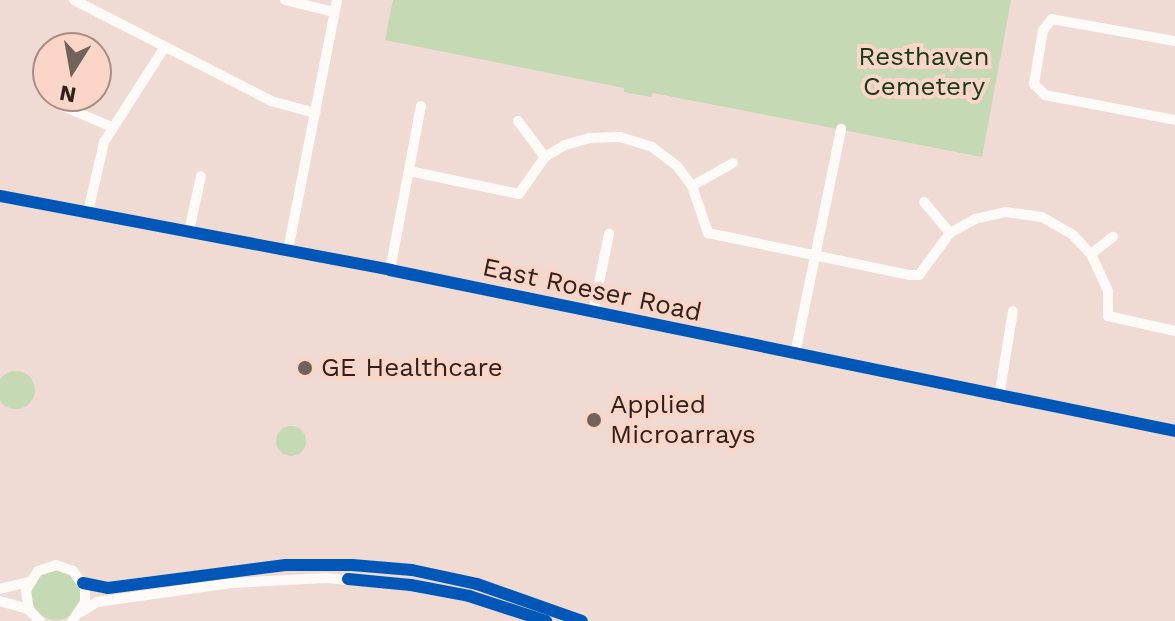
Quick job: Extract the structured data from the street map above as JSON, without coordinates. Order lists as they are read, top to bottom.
{
  "streets": {
    "street": ["East Roeser Road"]
  },
  "parks": ["Resthaven Cemetery"],
  "places": ["GE Healthcare", "Applied Microarrays"],
  "north": "bottom"
}
